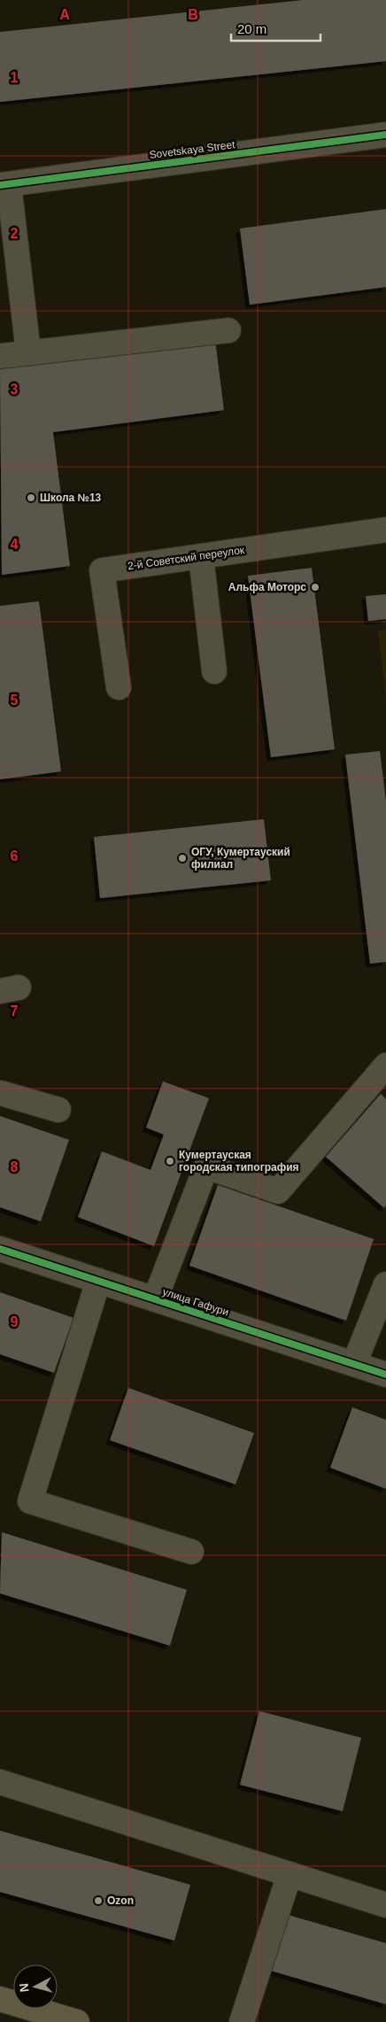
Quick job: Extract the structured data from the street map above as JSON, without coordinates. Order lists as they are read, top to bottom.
{
  "streets": {
    "street": ["Sovetskaya Street", "2-й Советский переулок", "улица Гафури"]
  },
  "places": [
    "Школа №13",
    "Альфа Моторс",
    "ОГУ, Кумертауский филиал",
    "Кумертауская городская типография",
    "Ozon"
  ],
  "scale_bar": "20 m",
  "north": "left",
  "grid": {
    "columns": ["A", "B"],
    "rows": [
      "1",
      "2",
      "3",
      "4",
      "5",
      "6",
      "7",
      "8",
      "9"
    ]
  }
}
